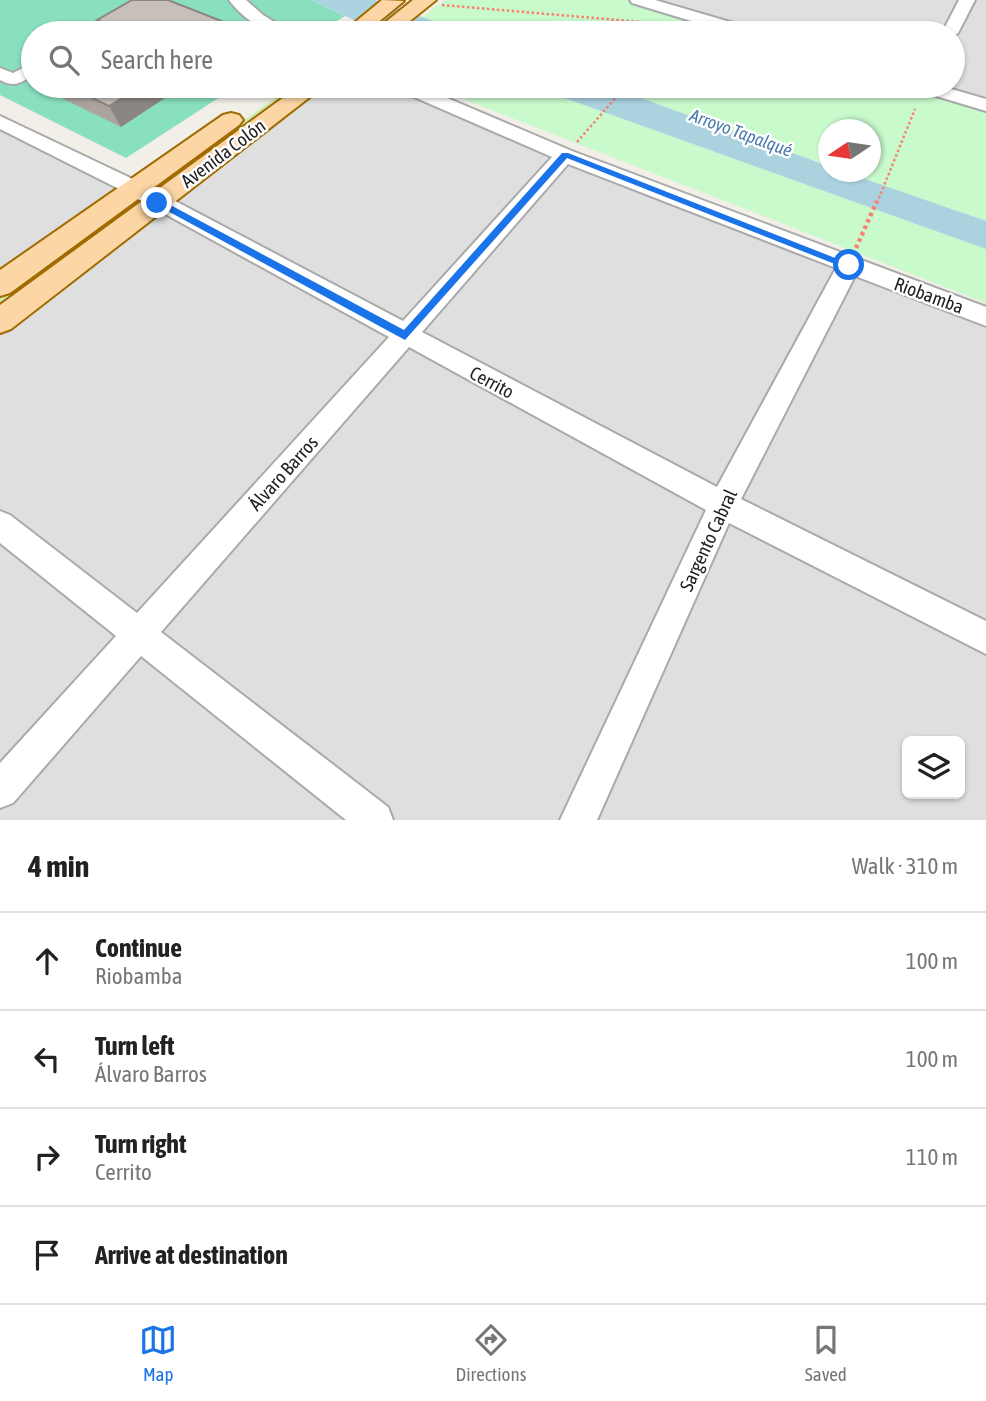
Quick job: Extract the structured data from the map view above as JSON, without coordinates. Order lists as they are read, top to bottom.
{
  "streets": {
    "main road": ["Avenida Colón"],
    "street": [
      "Riobamba",
      "Cerrito",
      "Álvaro Barros",
      "Sargento Cabral"
    ]
  },
  "crossings": [
    ["Avenida Colón", "Cerrito"],
    ["Riobamba", "Álvaro Barros"],
    ["Riobamba", "Sargento Cabral"],
    ["Cerrito", "Álvaro Barros"],
    ["Cerrito", "Sargento Cabral"]
  ],
  "water": ["Arroyo Tapalqué"],
  "north": "left",
  "page": {
    "search": "Search here",
    "heading": ["4 min", "Walk · 310 m"],
    "list": [
      ["Continue", "Riobamba", "100 m"],
      ["Turn left", "Álvaro Barros", "100 m"],
      ["Turn right", "Cerrito", "110 m"],
      "Arrive at destination"
    ],
    "nav": ["Map", "Directions", "Saved"]
  }
}
